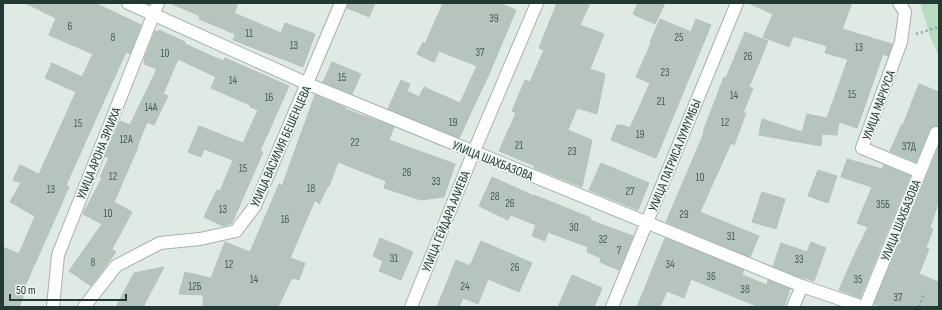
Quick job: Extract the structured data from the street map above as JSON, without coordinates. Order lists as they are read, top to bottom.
{
  "streets": {
    "street": [
      "УЛИЦА МАРКУСА",
      "УЛИЦА ВАСИЛИЯ БЕШЕНЦЕВА",
      "УЛИЦА АРОНА ЭРЛИХА",
      "УЛИЦА ПАТРИСА ЛУМУМБЫ",
      "УЛИЦА ШАХБАЗОВА",
      "УЛИЦА ГЕЙДАРА АЛИЕВА"
    ]
  },
  "crossings": [
    ["УЛИЦА МАРКУСА", "УЛИЦА ШАХБАЗОВА"],
    ["УЛИЦА ВАСИЛИЯ БЕШЕНЦЕВА", "УЛИЦА ШАХБАЗОВА"],
    ["УЛИЦА АРОНА ЭРЛИХА", "УЛИЦА ШАХБАЗОВА"],
    ["УЛИЦА ПАТРИСА ЛУМУМБЫ", "УЛИЦА ШАХБАЗОВА"],
    ["УЛИЦА ШАХБАЗОВА", "УЛИЦА ГЕЙДАРА АЛИЕВА"]
  ],
  "house_numbers": [
    "39",
    "6",
    "11",
    "8",
    "25",
    "13",
    "13",
    "37",
    "10",
    "26",
    "23",
    "15",
    "14",
    "15",
    "14",
    "16",
    "21",
    "14А",
    "19",
    "12",
    "15",
    "19",
    "12А",
    "22",
    "21",
    "37Д",
    "23",
    "15",
    "26",
    "12",
    "10",
    "33",
    "18",
    "13",
    "27",
    "28",
    "26",
    "35Б",
    "13",
    "10",
    "29",
    "16",
    "30",
    "31",
    "32",
    "7",
    "31",
    "33",
    "8",
    "12",
    "34",
    "26",
    "36",
    "14",
    "35",
    "12Б",
    "24",
    "38",
    "37"
  ],
  "scale_bar": "50 m"
}
